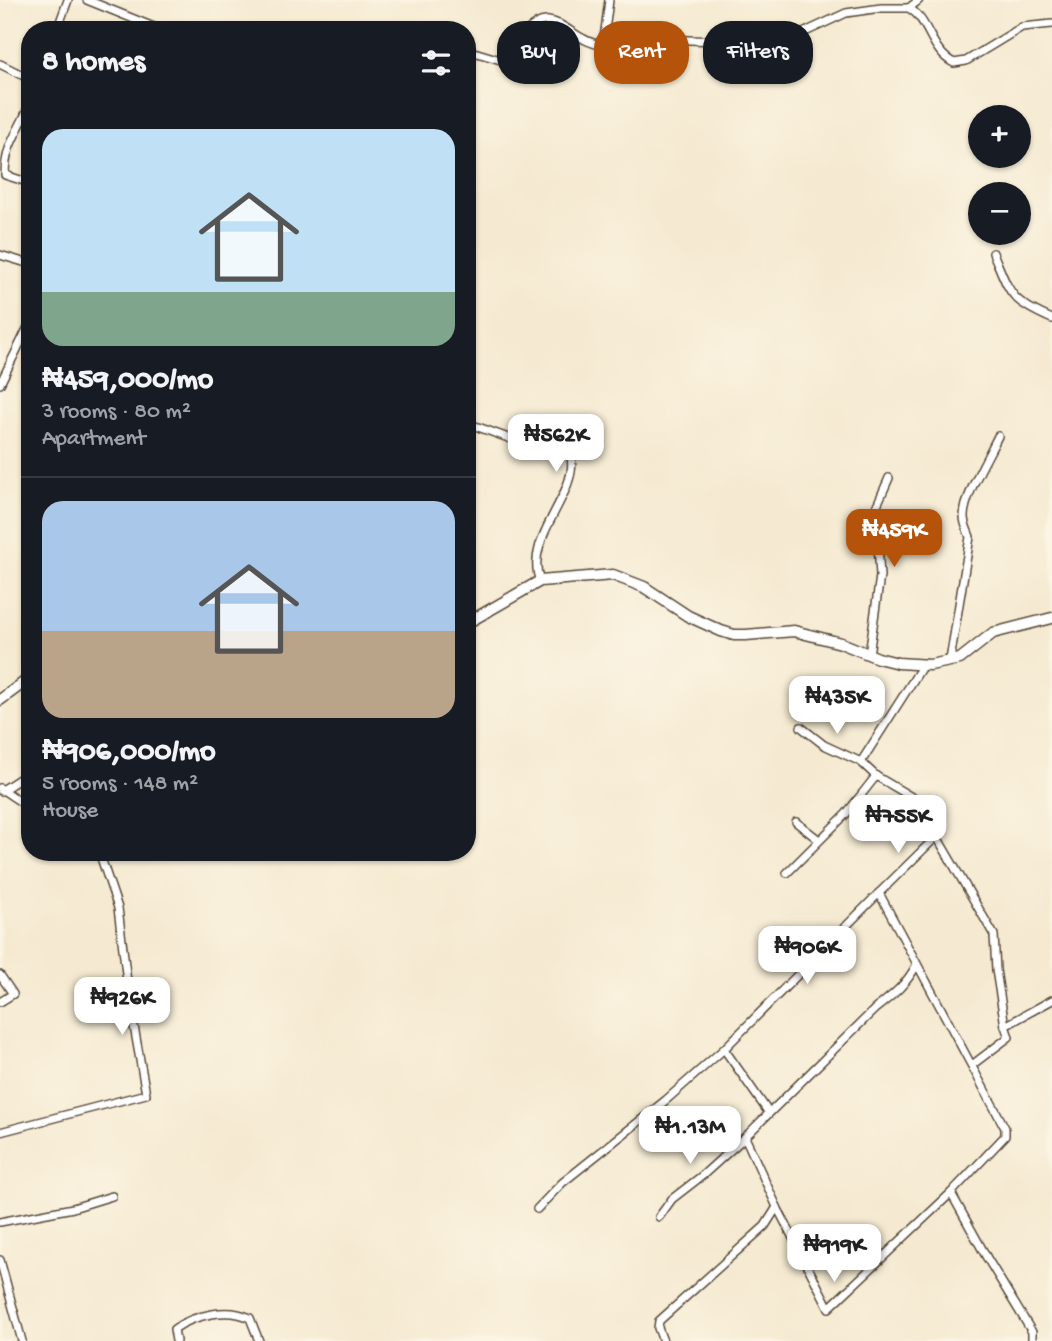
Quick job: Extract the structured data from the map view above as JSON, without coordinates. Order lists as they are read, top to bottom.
{
  "page": {
    "chip": ["Buy", "Rent", "Filters"],
    "heading": "8 homes",
    "map_buttons": ["+", "−"],
    "list": [
      {
        "name": "₦459,000/mo",
        "note": "3 rooms · 80 m² · Apartment"
      },
      {
        "name": "₦906,000/mo",
        "note": "5 rooms · 148 m² · House"
      }
    ],
    "price": [
      "₦562K",
      "₦459K",
      "₦435K",
      "₦755K",
      "₦906K",
      "₦926K",
      "₦1.13M",
      "₦919K"
    ]
  }
}
